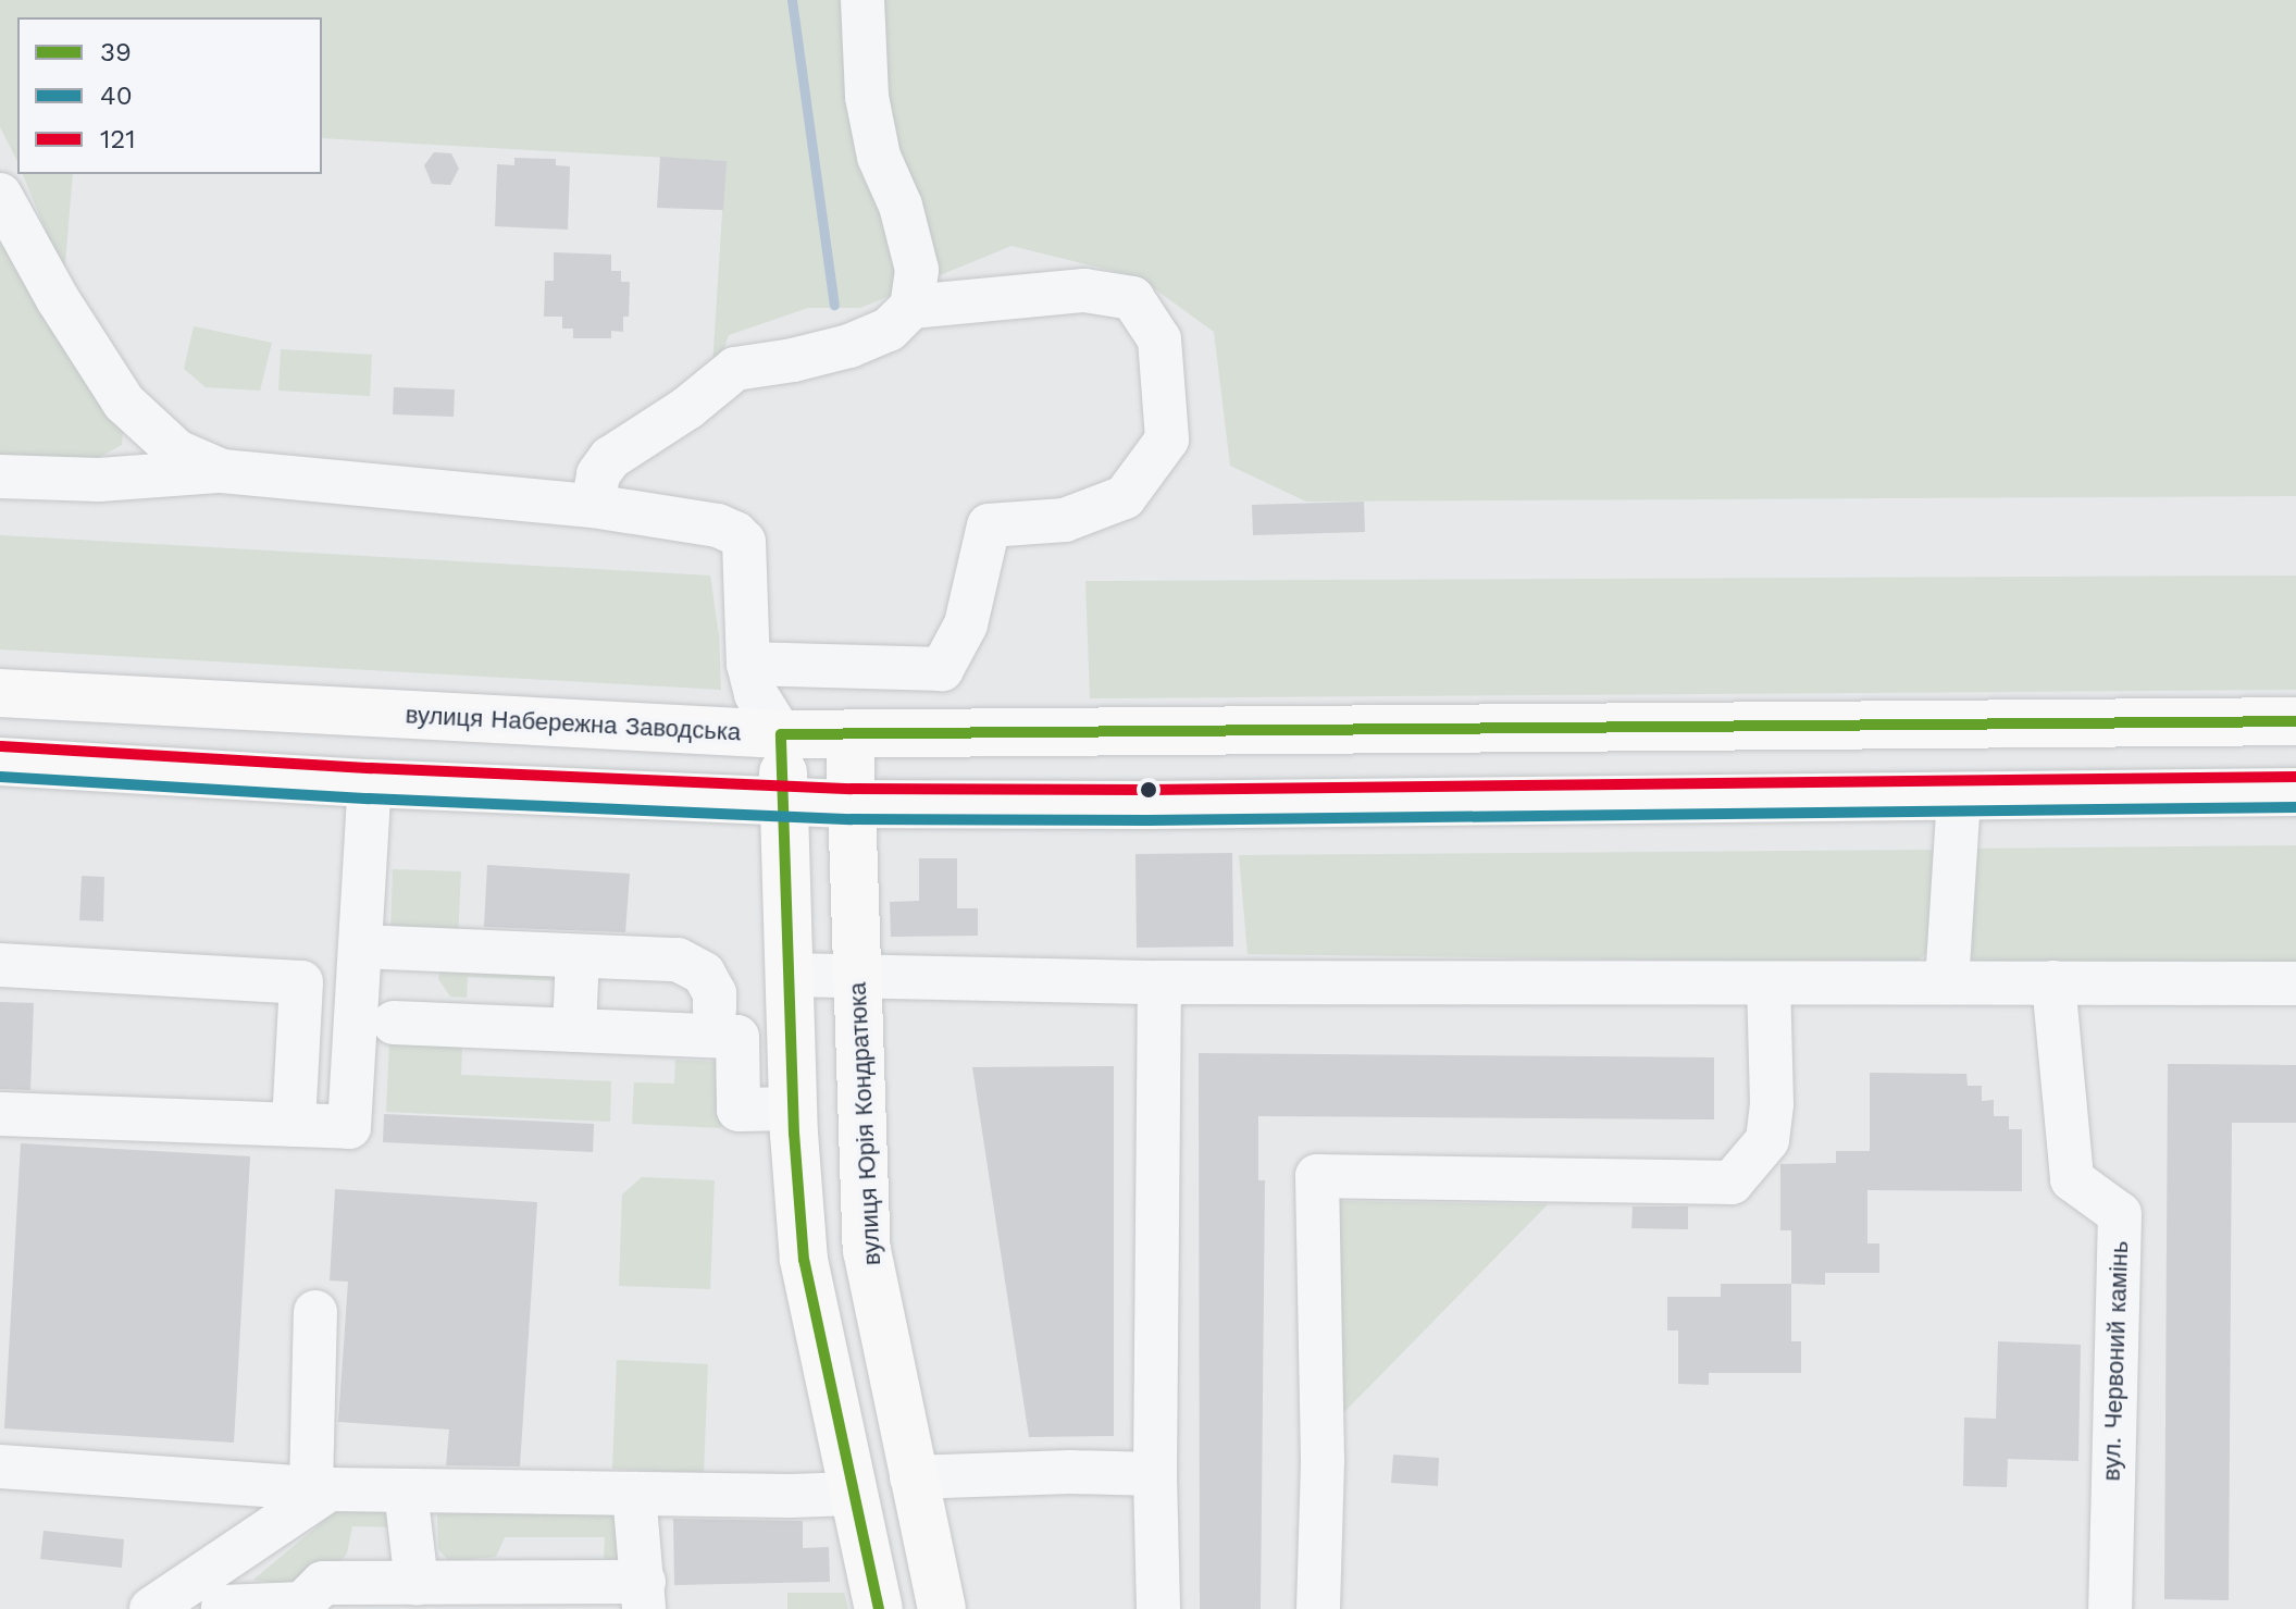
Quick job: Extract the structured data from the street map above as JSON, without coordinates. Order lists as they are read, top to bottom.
{
  "streets": {
    "main road": ["вулиця Набережна Заводська", "вулиця Юрія Кондратюка"],
    "street": ["вул. Червоний камінь"]
  },
  "crossings": [
    ["вулиця Набережна Заводська", "вулиця Юрія Кондратюка"]
  ],
  "lines": ["transit line 39", "transit line 121", "transit line 40"],
  "legend": ["39", "40", "121"]
}
